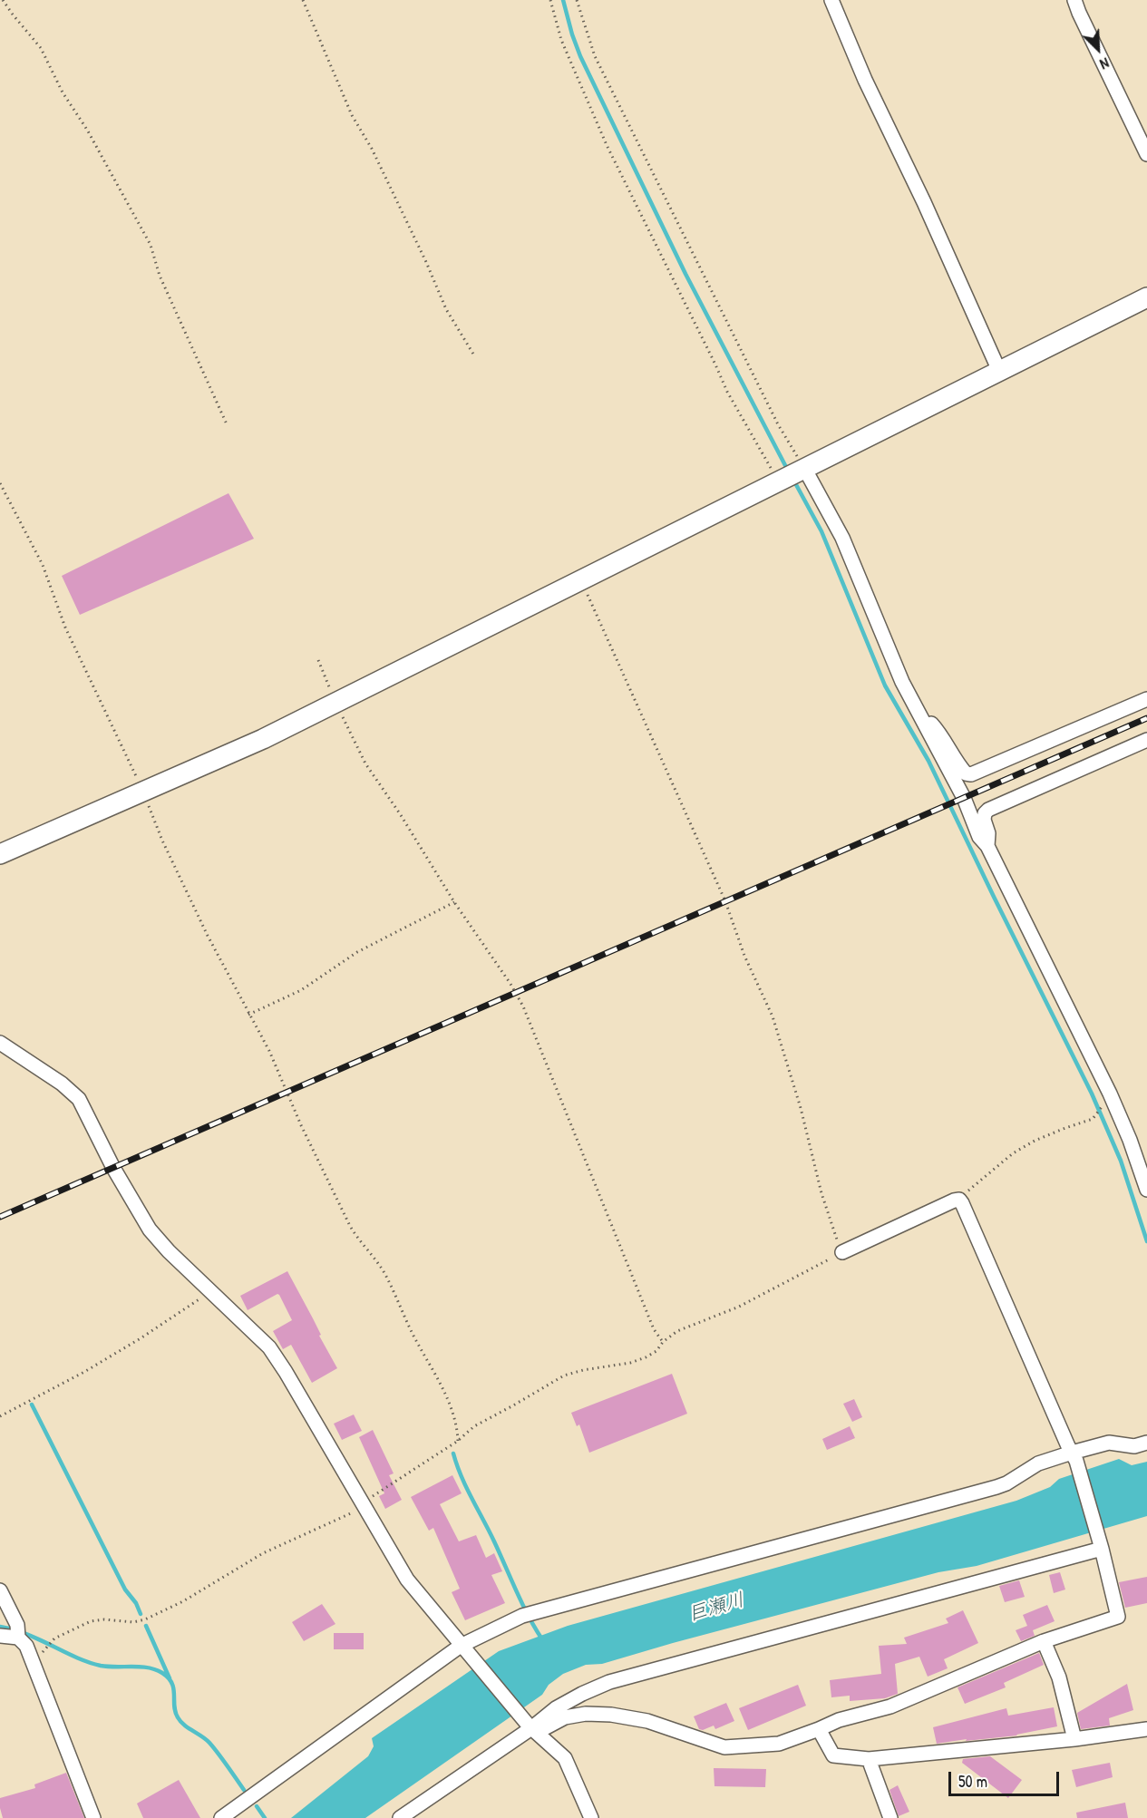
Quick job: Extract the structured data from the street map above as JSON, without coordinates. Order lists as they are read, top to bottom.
{
  "water": ["巨瀬川"],
  "scale_bar": "50 m",
  "north": "bottom right"
}
